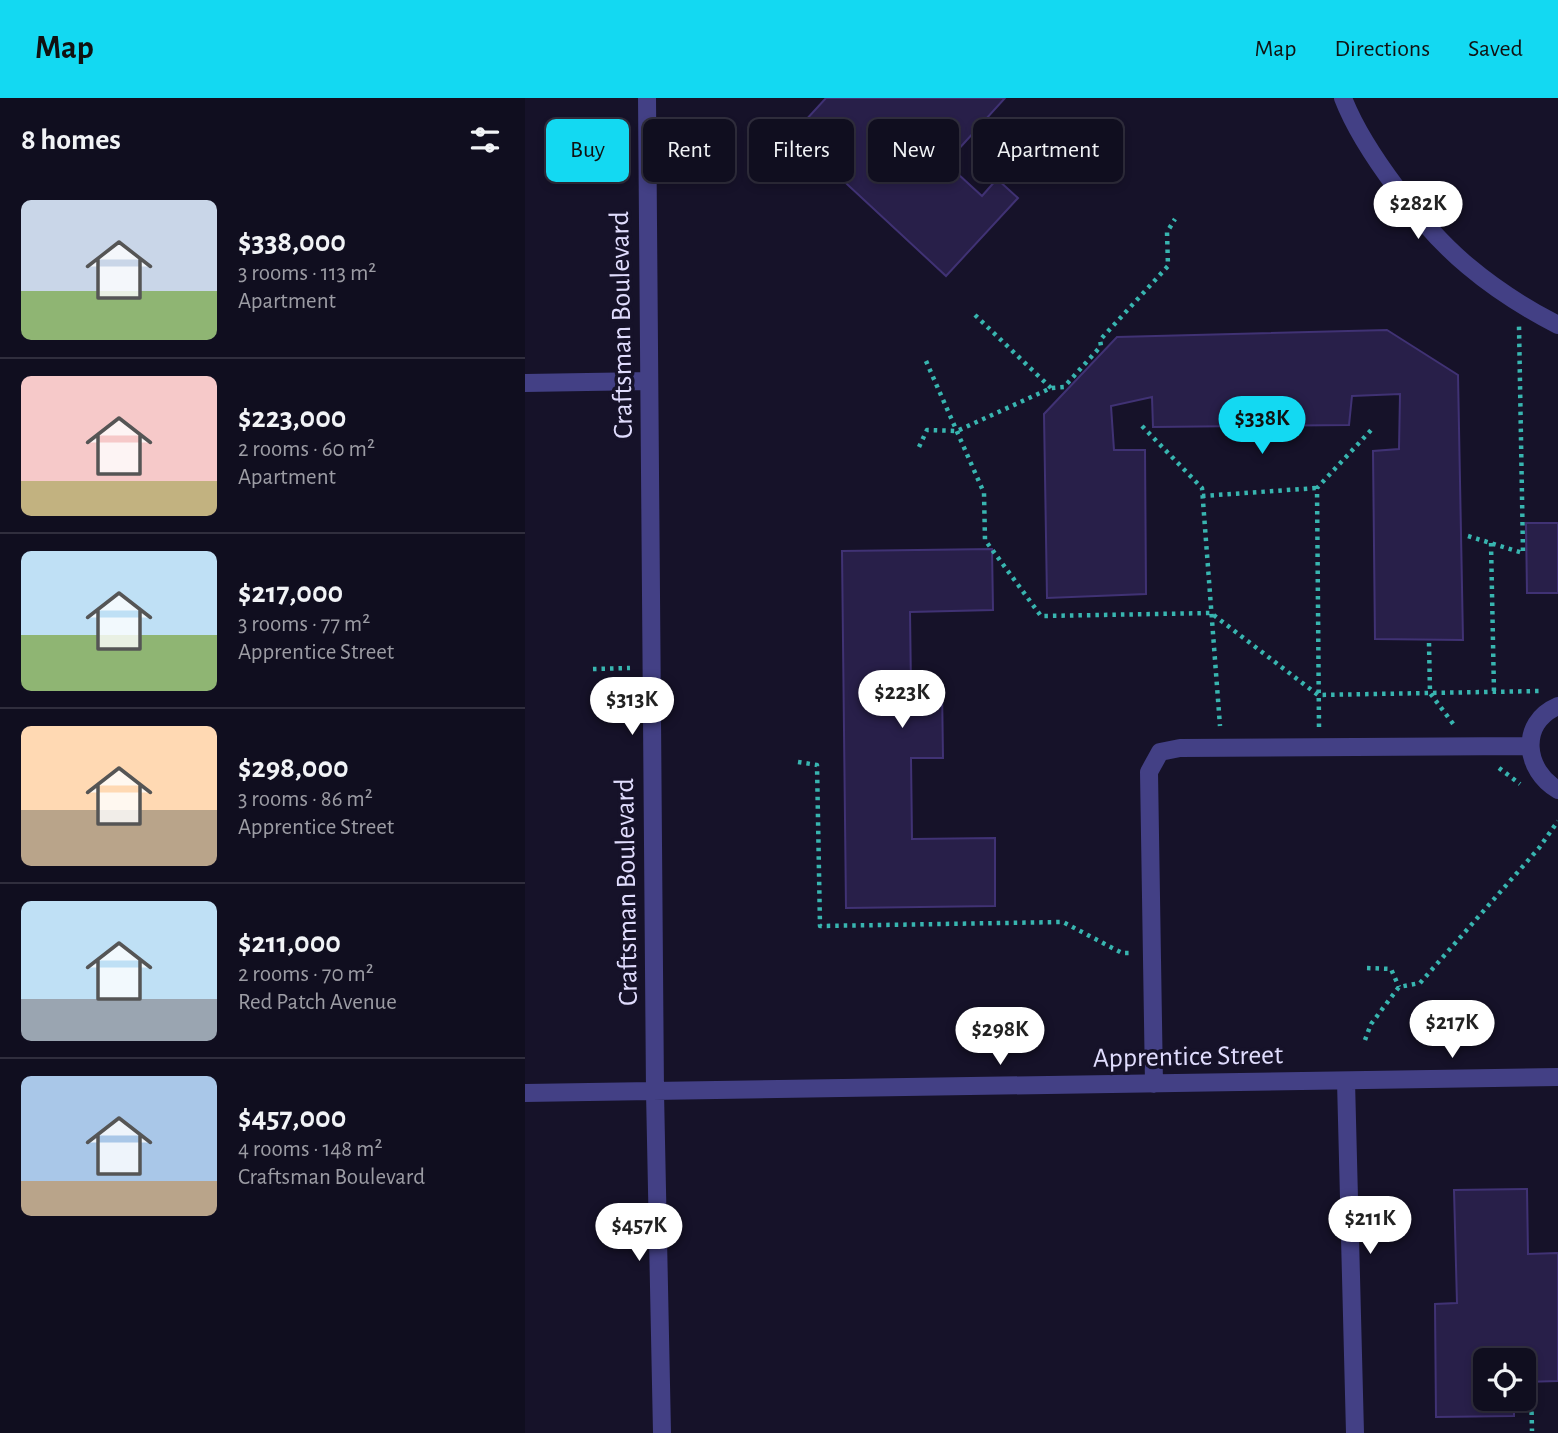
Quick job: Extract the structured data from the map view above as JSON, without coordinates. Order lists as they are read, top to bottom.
{
  "streets": {
    "street": ["Craftsman Boulevard", "Apprentice Street"]
  },
  "crossings": [
    ["Craftsman Boulevard", "Apprentice Street"]
  ],
  "page": {
    "header": "Map",
    "nav": ["Map", "Directions", "Saved"],
    "heading": "8 homes",
    "chip": [
      "Buy",
      "Rent",
      "Filters",
      "New",
      "Apartment"
    ],
    "price": [
      "$282K",
      "$338K",
      "$223K",
      "$313K",
      "$217K",
      "$298K",
      "$211K",
      "$457K"
    ],
    "list": [
      {
        "name": "$338,000",
        "note": "3 rooms · 113 m² · Apartment"
      },
      {
        "name": "$223,000",
        "note": "2 rooms · 60 m² · Apartment"
      },
      {
        "name": "$217,000",
        "note": "3 rooms · 77 m² · Apprentice Street"
      },
      {
        "name": "$298,000",
        "note": "3 rooms · 86 m² · Apprentice Street"
      },
      {
        "name": "$211,000",
        "note": "2 rooms · 70 m² · Red Patch Avenue"
      },
      {
        "name": "$457,000",
        "note": "4 rooms · 148 m² · Craftsman Boulevard"
      }
    ]
  }
}
